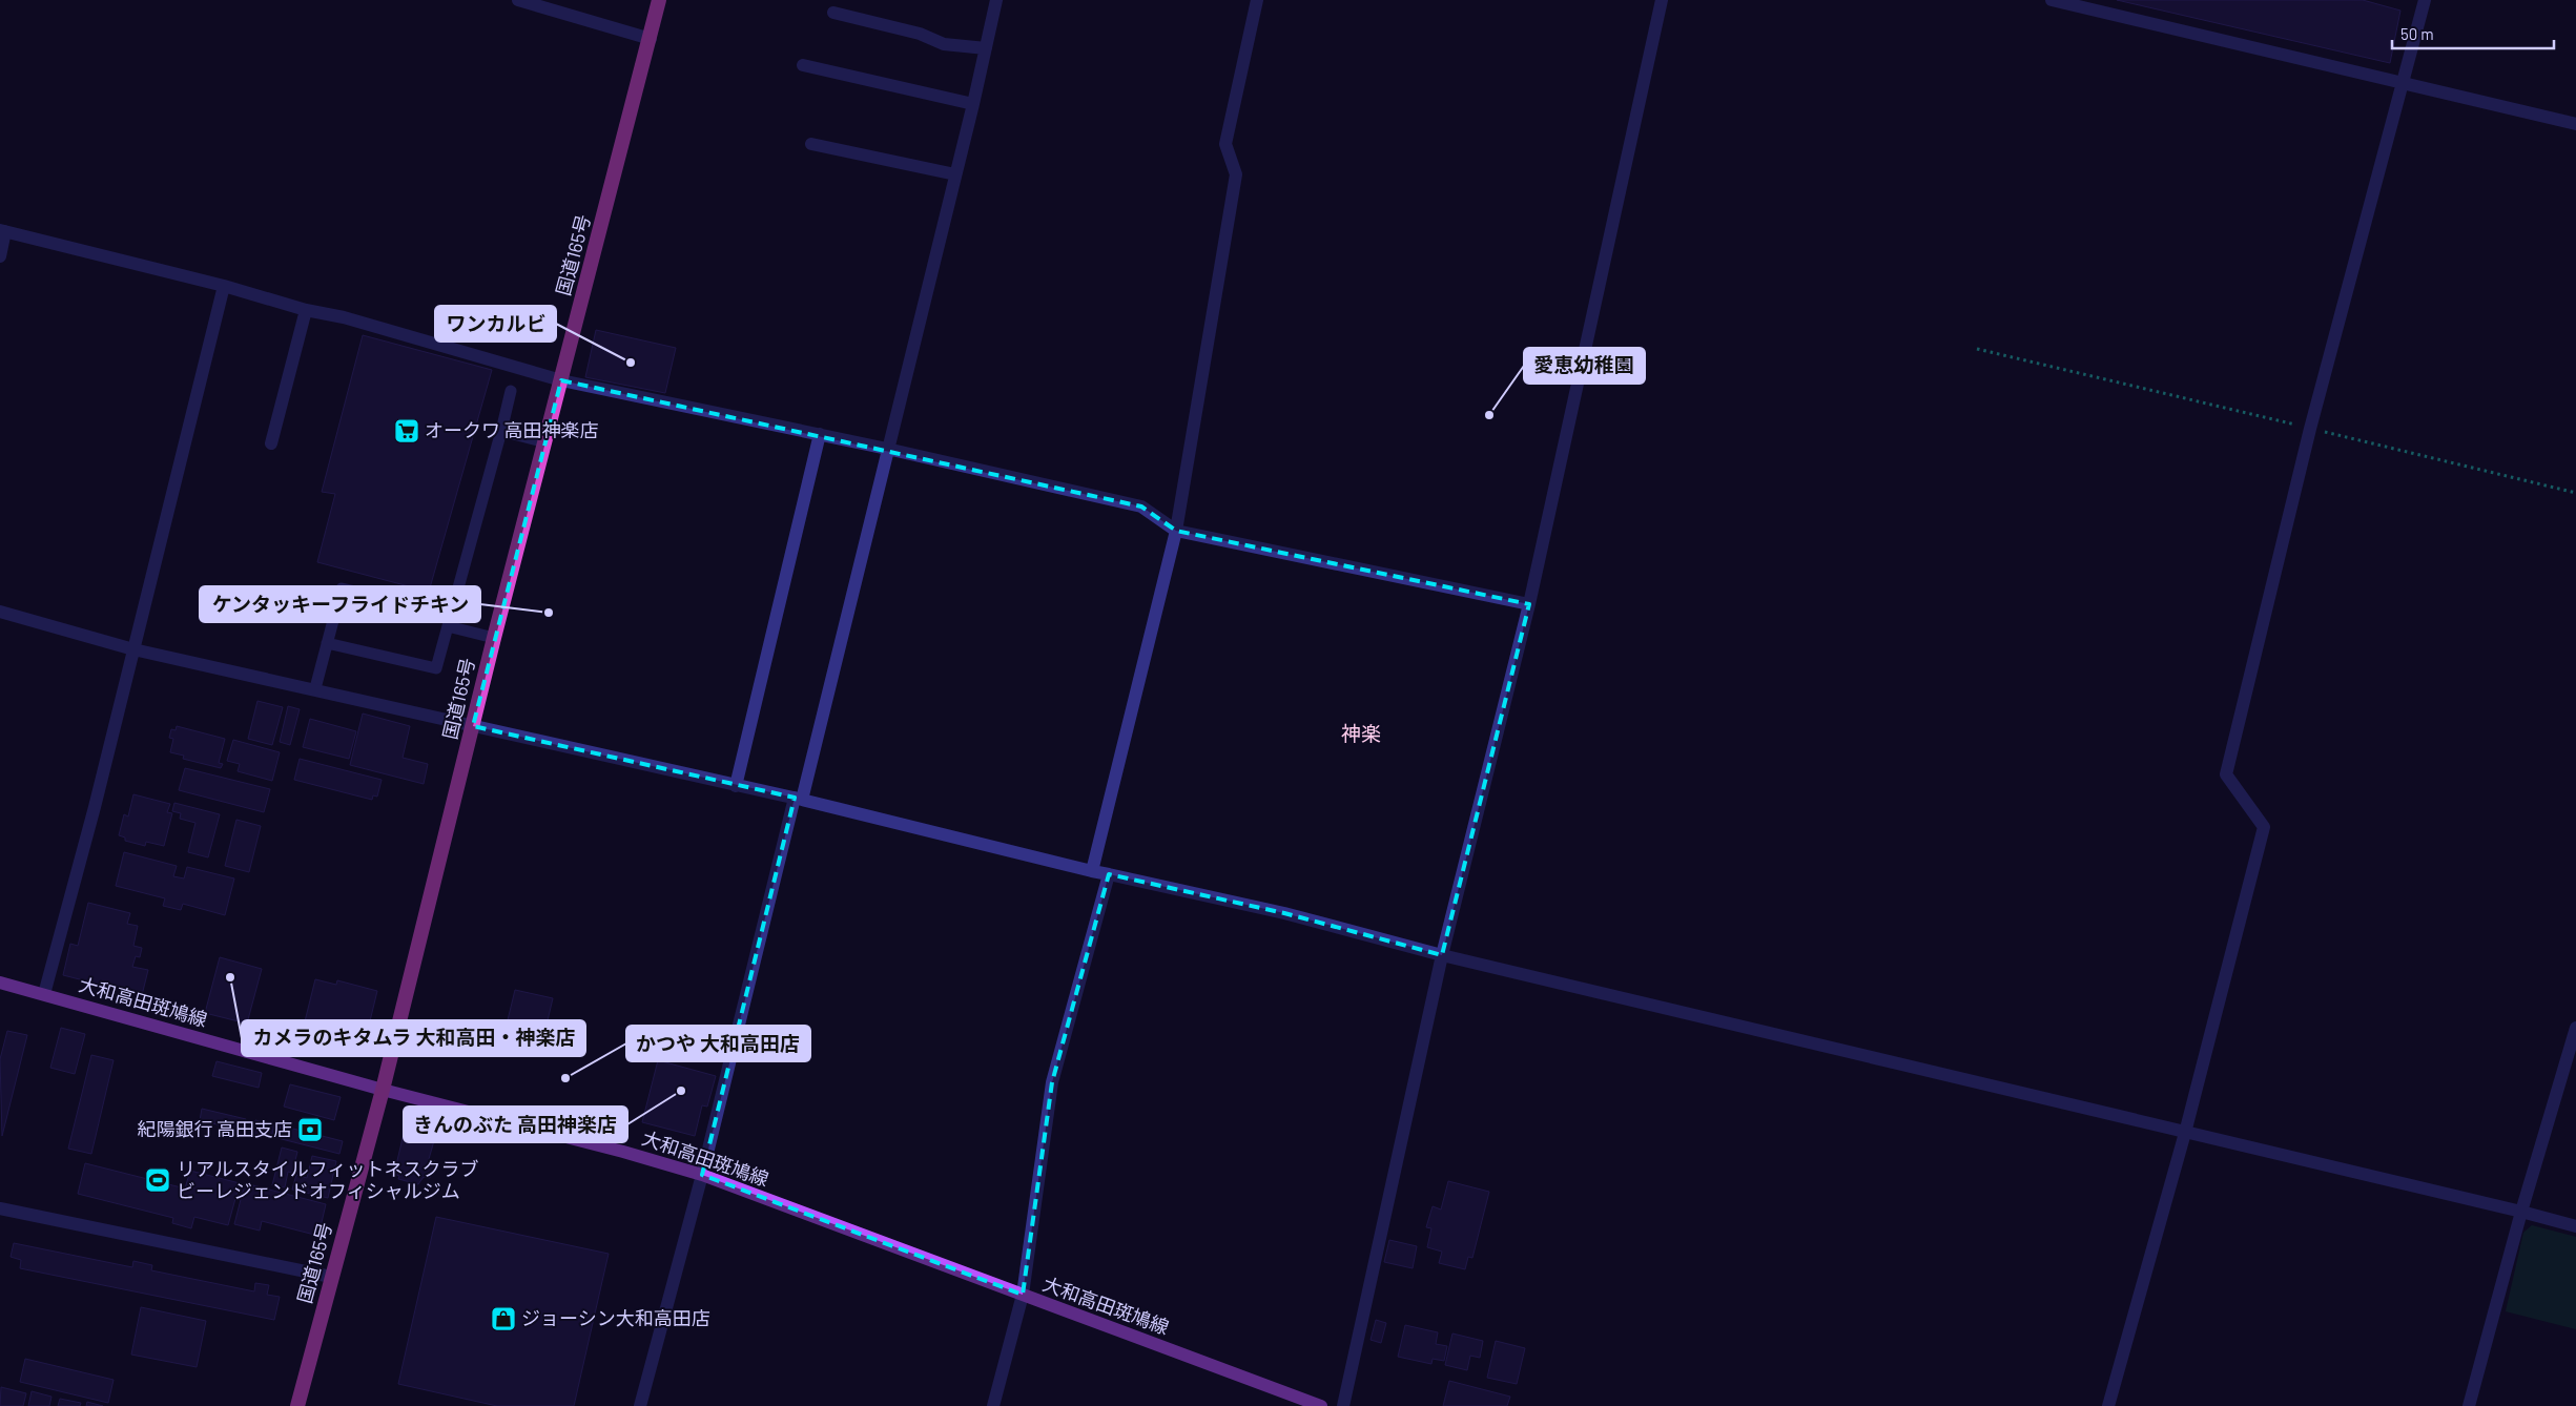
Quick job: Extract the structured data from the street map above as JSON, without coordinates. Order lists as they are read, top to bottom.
{
  "streets": {
    "highway": ["国道165号"],
    "main road": ["大和高田斑鳩線"]
  },
  "crossings": [
    ["国道165号", "大和高田斑鳩線"]
  ],
  "districts": ["神楽"],
  "places": {
    "other": [
      "ワンカルビ",
      "愛恵幼稚園",
      "ケンタッキーフライドチキン",
      "カメラのキタムラ 大和高田・神楽店",
      "かつや 大和高田店",
      "きんのぶた 高田神楽店"
    ],
    "supermarket": ["オークワ 高田神楽店"],
    "bank": ["紀陽銀行 高田支店"],
    "sports": ["リアルスタイルフィットネスクラブ ビーレジェンドオフィシャルジム"],
    "shop": ["ジョーシン大和高田店"]
  },
  "scale_bar": "50 m"
}
